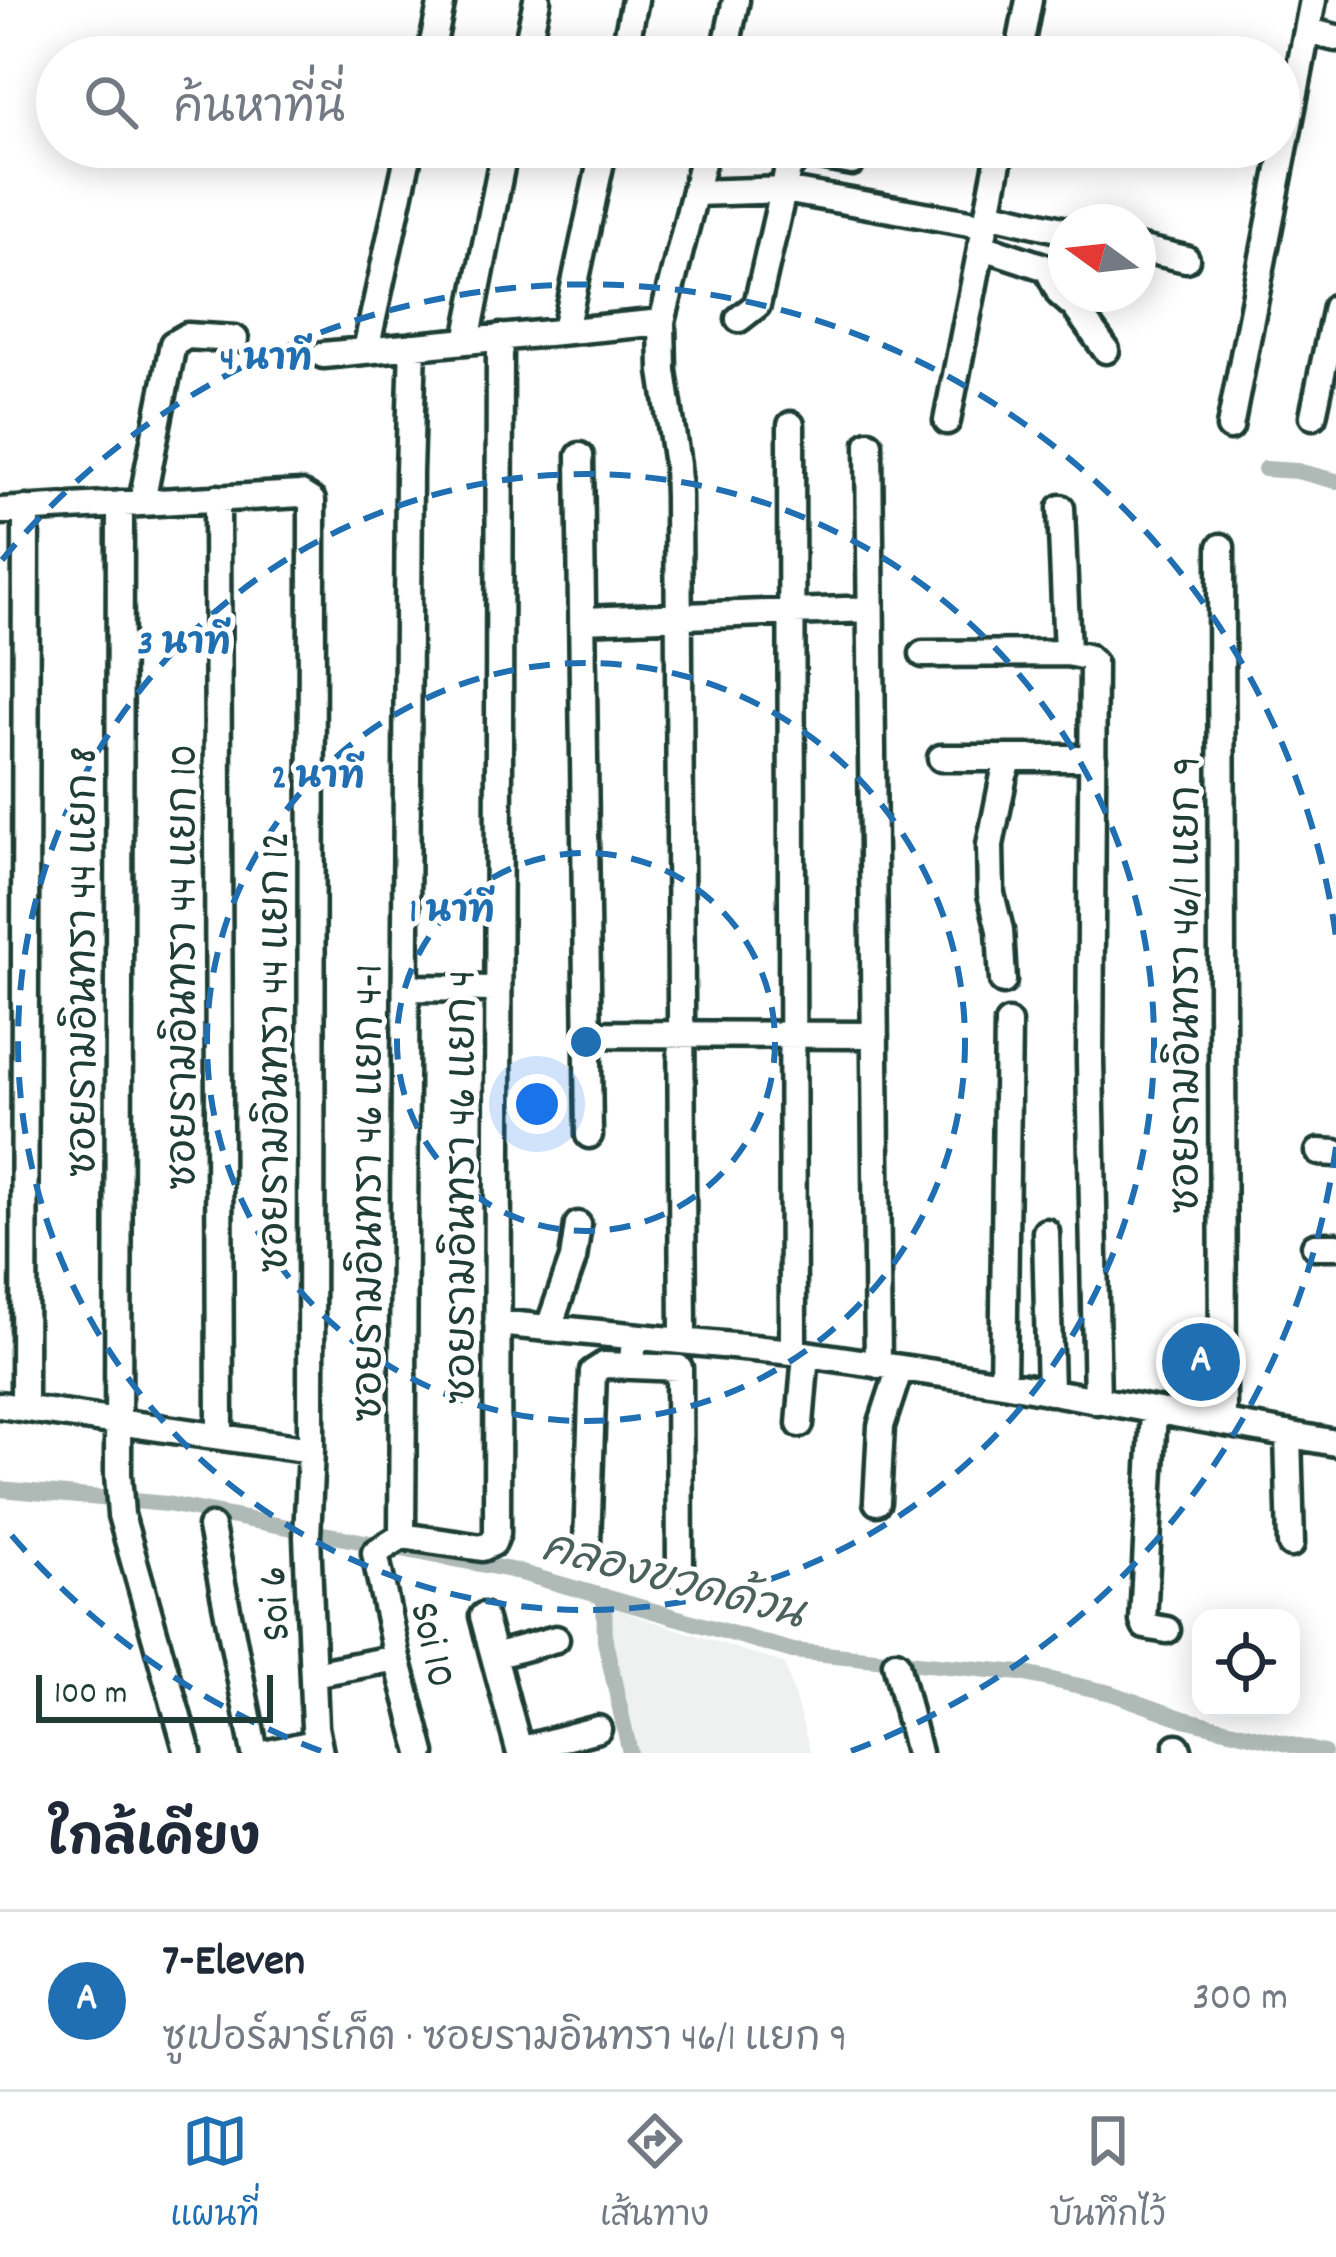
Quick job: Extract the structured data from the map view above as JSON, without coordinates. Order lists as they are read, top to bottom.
{
  "streets": {
    "street": [
      "ซอยรามอินทรา 44 แยก 8",
      "ซอยรามอินทรา 44 แยก 10",
      "ซอยรามอินทรา 46/1 แยก 9",
      "ซอยรามอินทรา 44 แยก 12",
      "ซอยรามอินทรา 46 แยก 4",
      "ซอยรามอินทรา 46 แยก 4-1",
      "Soi 6",
      "Soi 10"
    ]
  },
  "crossings": [
    ["ซอยรามอินทรา 44 แยก 10", "ซอยรามอินทรา 44 แยก 12"],
    ["ซอยรามอินทรา 44 แยก 12", "Soi 6"],
    ["ซอยรามอินทรา 46 แยก 4", "ซอยรามอินทรา 46 แยก 4-1"],
    ["ซอยรามอินทรา 46 แยก 4", "Soi 10"],
    ["ซอยรามอินทรา 46 แยก 4-1", "Soi 10"]
  ],
  "water": ["คลองขวดด้วน"],
  "scale_bar": "100 m",
  "north": "left",
  "page": {
    "search": "ค้นหาที่นี่",
    "pins": "A",
    "scale": "100 m",
    "heading": "ใกล้เคียง",
    "list": [
      {
        "mark": "A",
        "name": "7-Eleven",
        "note": "ซูเปอร์มาร์เก็ต · ซอยรามอินทรา 46/1 แยก 9",
        "value": "300 m"
      }
    ],
    "nav": ["แผนที่", "เส้นทาง", "บันทึกไว้"]
  },
  "rings": [
    "4 นาที",
    "3 นาที",
    "2 นาที",
    "1 นาที"
  ]
}
